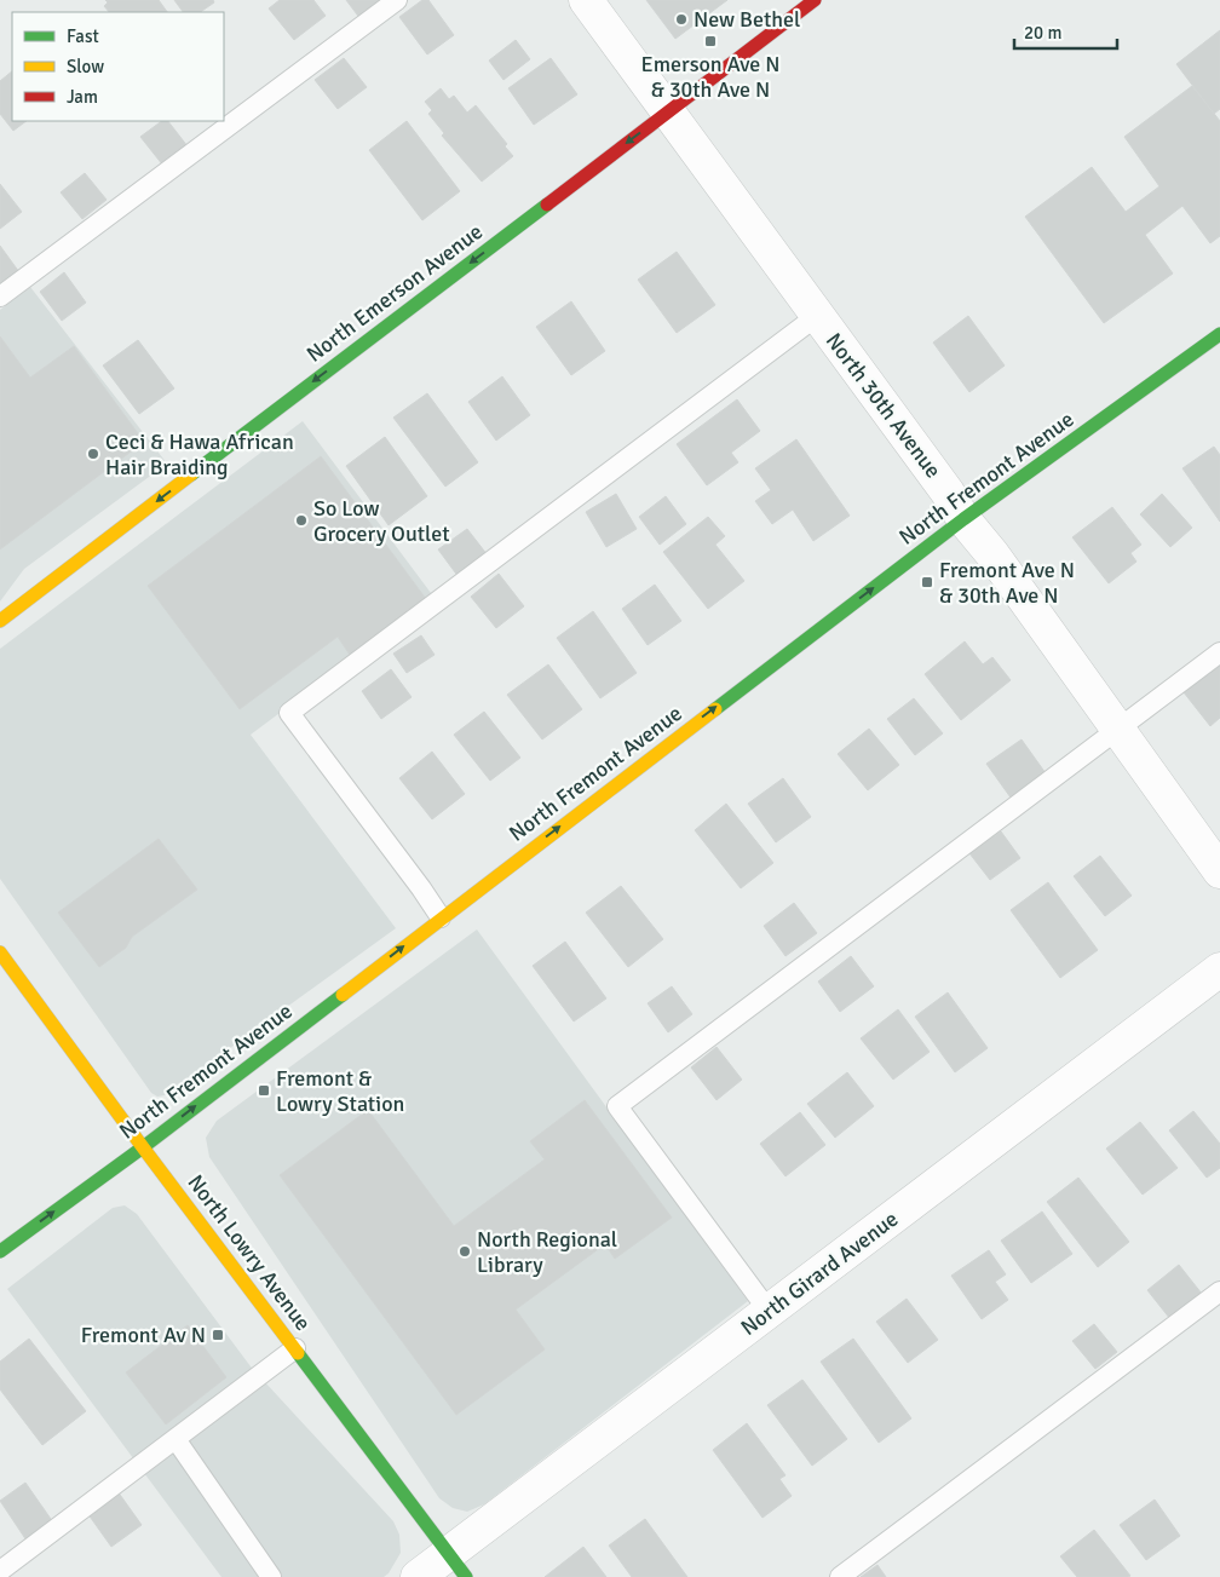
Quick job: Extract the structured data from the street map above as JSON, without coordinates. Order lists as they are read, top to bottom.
{
  "streets": {
    "street": [
      "North Emerson Avenue",
      "North 30th Avenue",
      "North Fremont Avenue",
      "North Lowry Avenue",
      "North Girard Avenue"
    ]
  },
  "crossings": [
    ["North Emerson Avenue", "North 30th Avenue"],
    ["North 30th Avenue", "North Fremont Avenue"],
    ["North Fremont Avenue", "North Lowry Avenue"],
    ["North Lowry Avenue", "North Girard Avenue"]
  ],
  "one_way": ["North Emerson Avenue", "North Fremont Avenue"],
  "places": {
    "other": [
      "New Bethel",
      "Ceci & Hawa African Hair Braiding",
      "So Low Grocery Outlet",
      "North Regional Library"
    ],
    "transit": [
      "Emerson Ave N & 30th Ave N",
      "Fremont Ave N & 30th Ave N",
      "Fremont & Lowry Station",
      "Fremont Av N"
    ]
  },
  "legend": ["Fast", "Slow", "Jam"],
  "scale_bar": "20 m"
}
